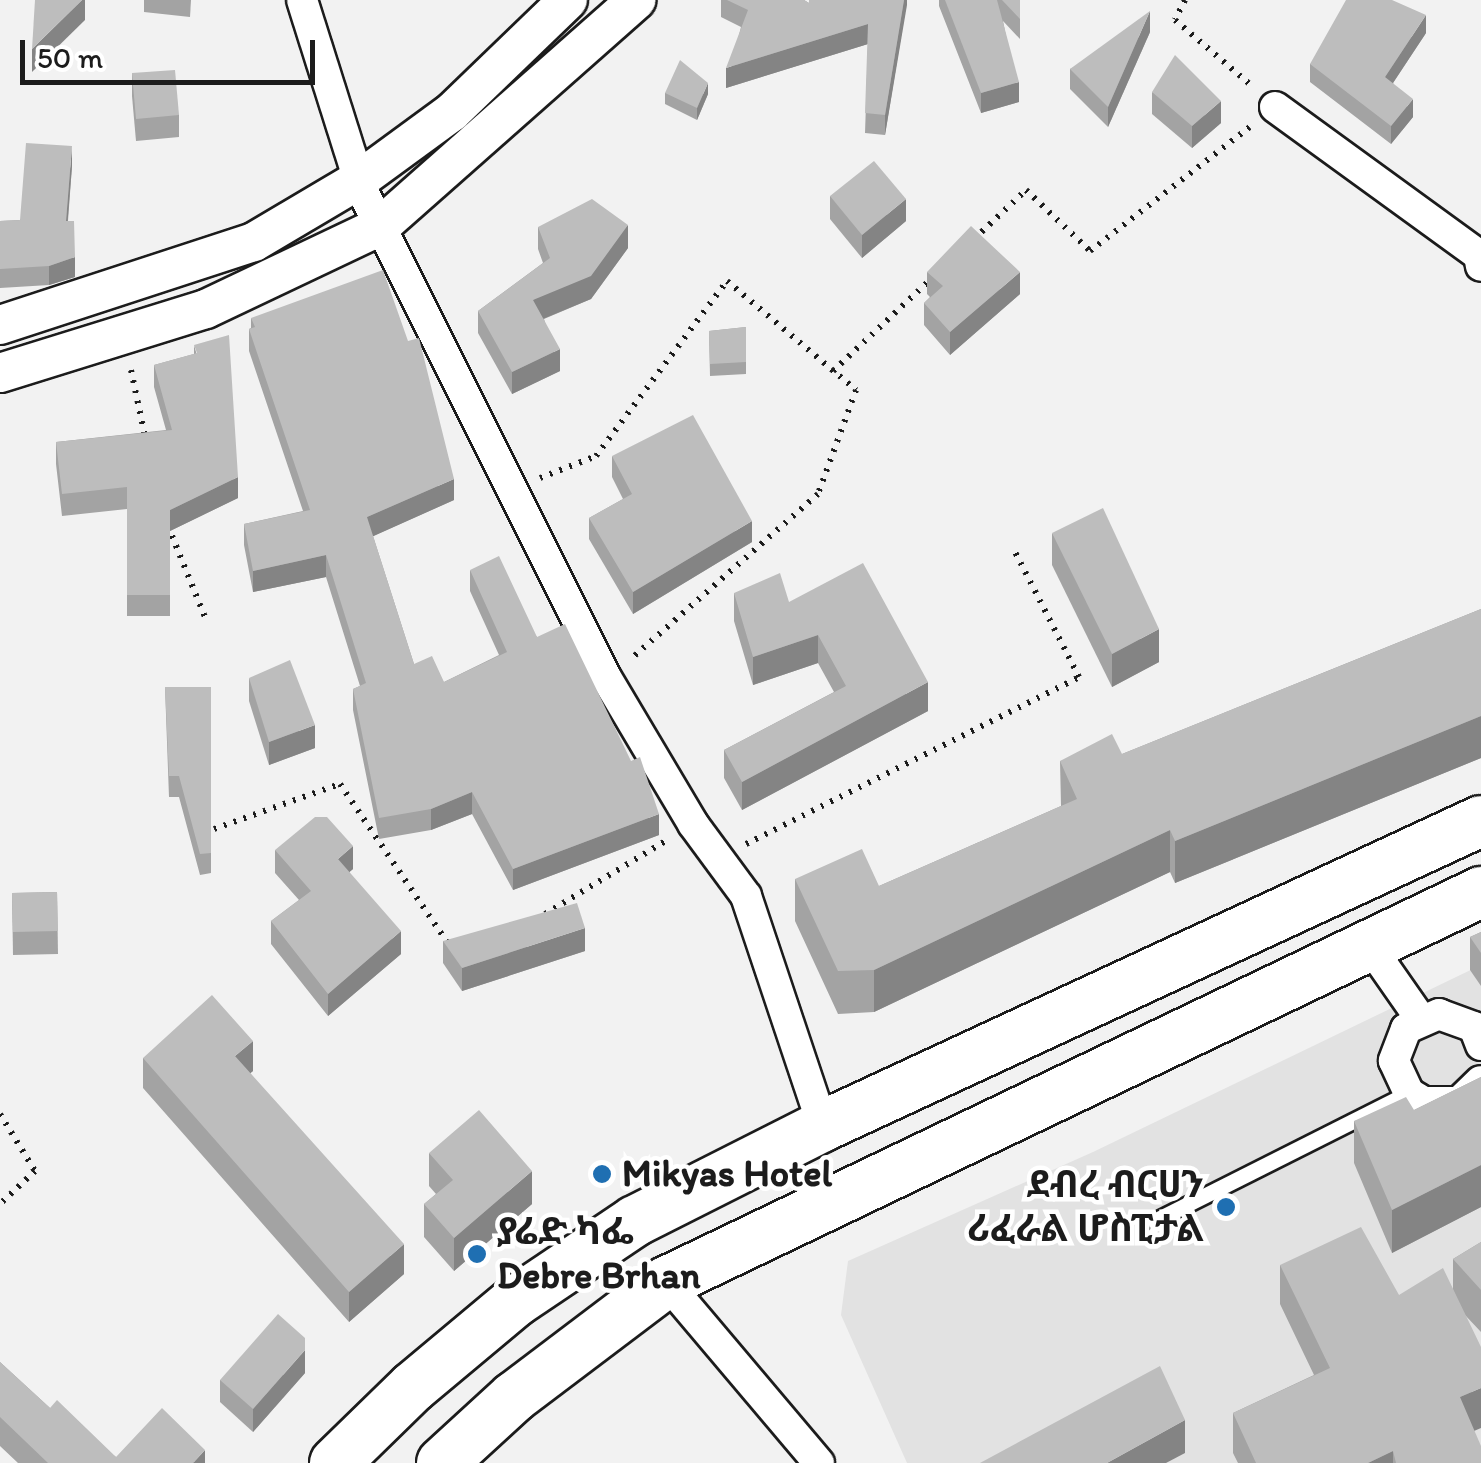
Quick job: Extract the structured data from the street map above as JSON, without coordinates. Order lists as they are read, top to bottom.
{
  "places": ["Mikyas Hotel", "ደብረ ብርሀን ሪፈራል ሆስፒታል", "ያሬድ ካፌ Debre Brhan"],
  "scale_bar": "50 m"
}
